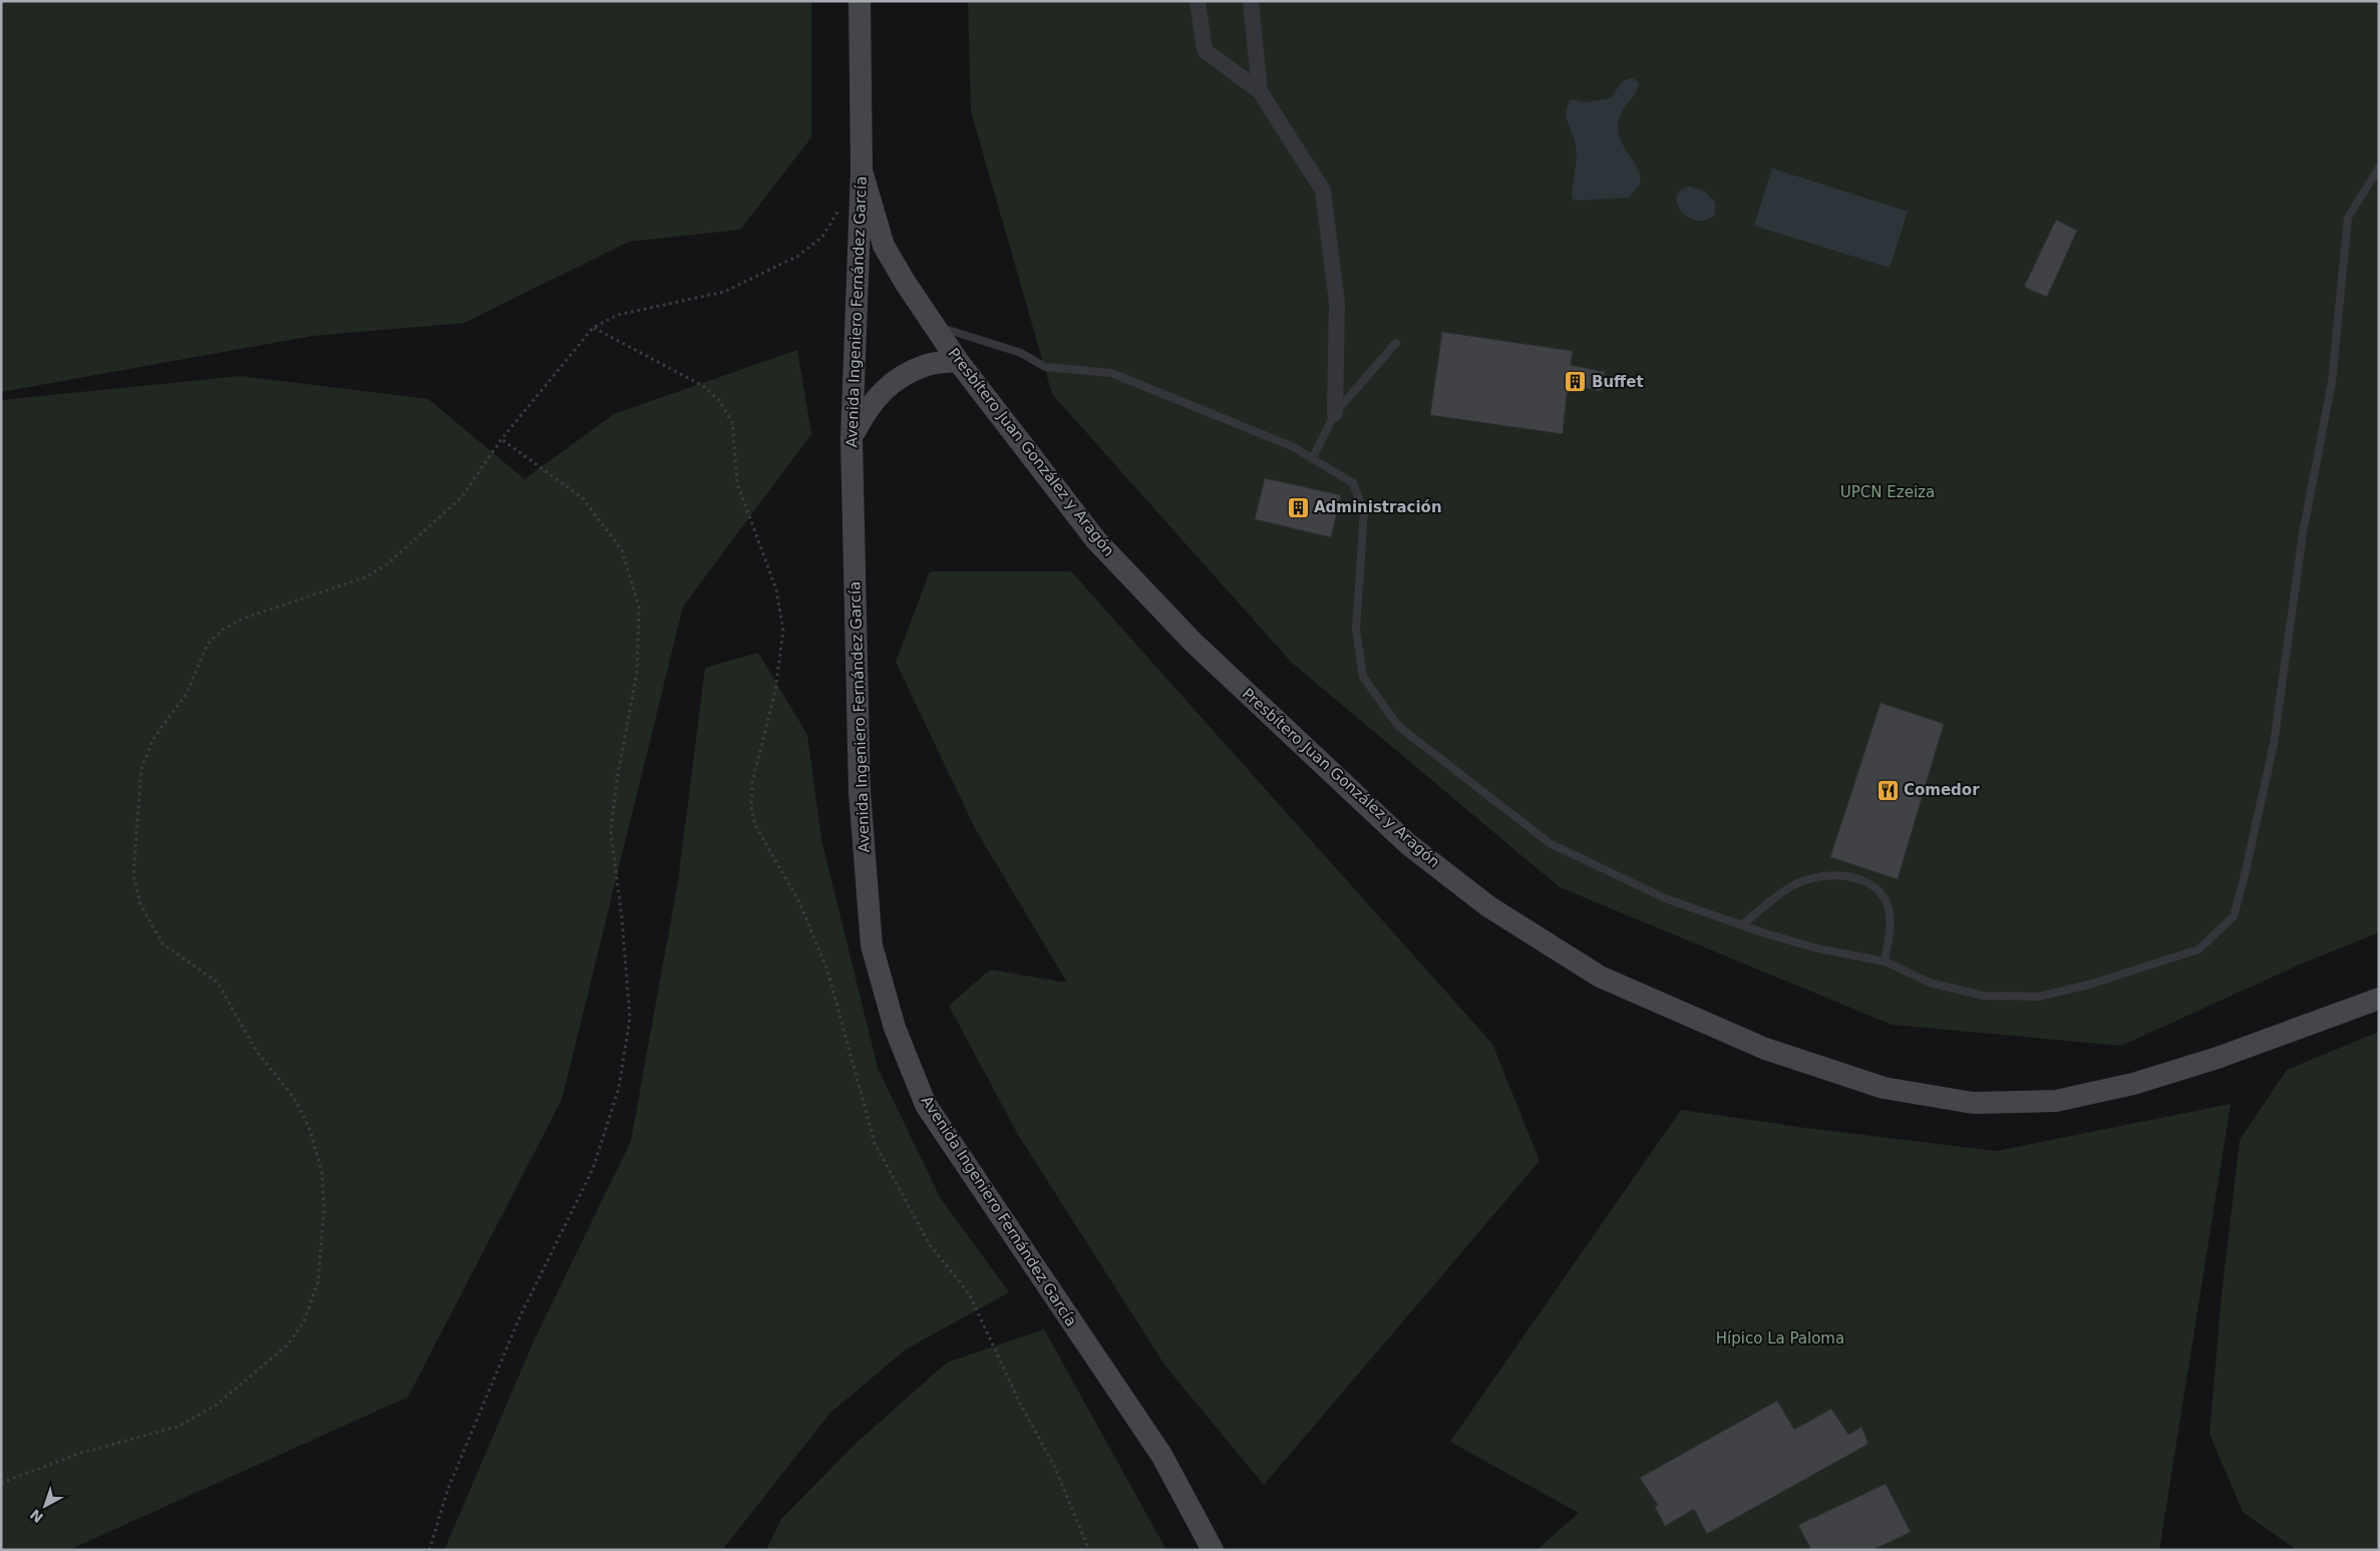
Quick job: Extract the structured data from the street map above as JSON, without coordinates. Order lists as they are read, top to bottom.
{
  "streets": {
    "street": ["Avenida Ingeniero Fernández García", "Presbítero Juan González y Aragón"]
  },
  "crossings": [
    ["Avenida Ingeniero Fernández García", "Presbítero Juan González y Aragón"]
  ],
  "parks": ["UPCN Ezeiza", "Hípico La Paloma"],
  "places": {
    "building": ["Buffet", "Administración"],
    "restaurant": ["Comedor"]
  },
  "north": "bottom left"
}
